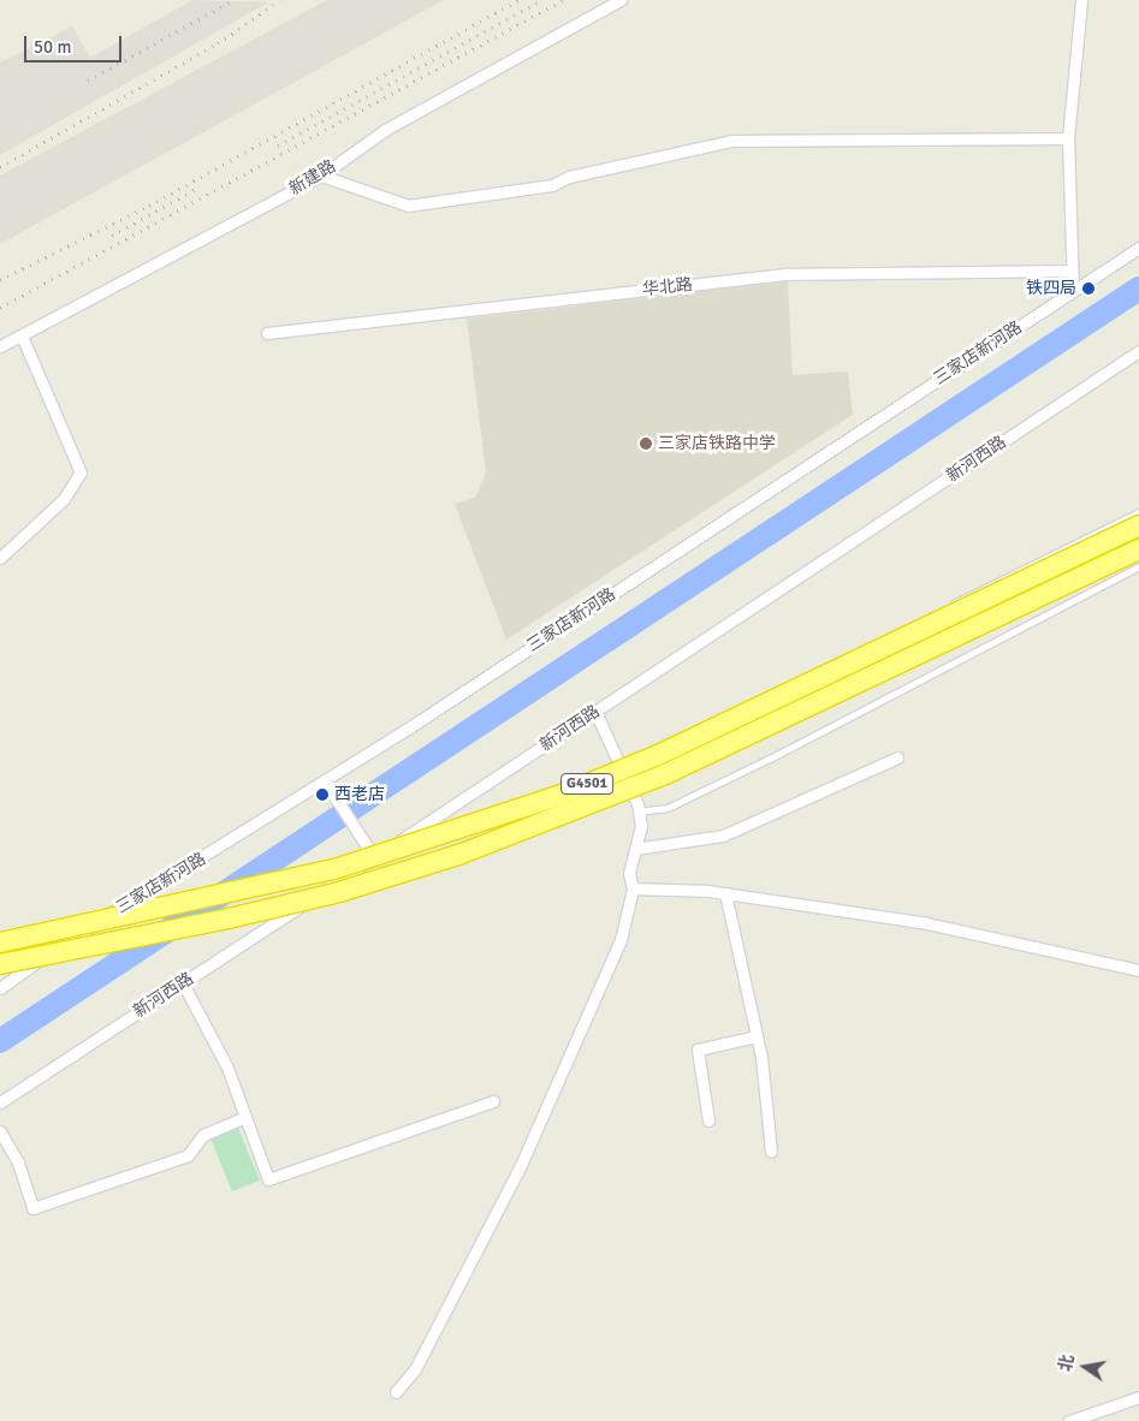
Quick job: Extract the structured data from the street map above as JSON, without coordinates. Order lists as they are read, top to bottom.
{
  "streets": {
    "highway": ["G4501"],
    "street": [
      "新建路",
      "华北路",
      "三家店新河路",
      "新河西路"
    ]
  },
  "places": ["铁四局", "三家店铁路中学", "西老店"],
  "scale_bar": "50 m",
  "north": "left"
}
